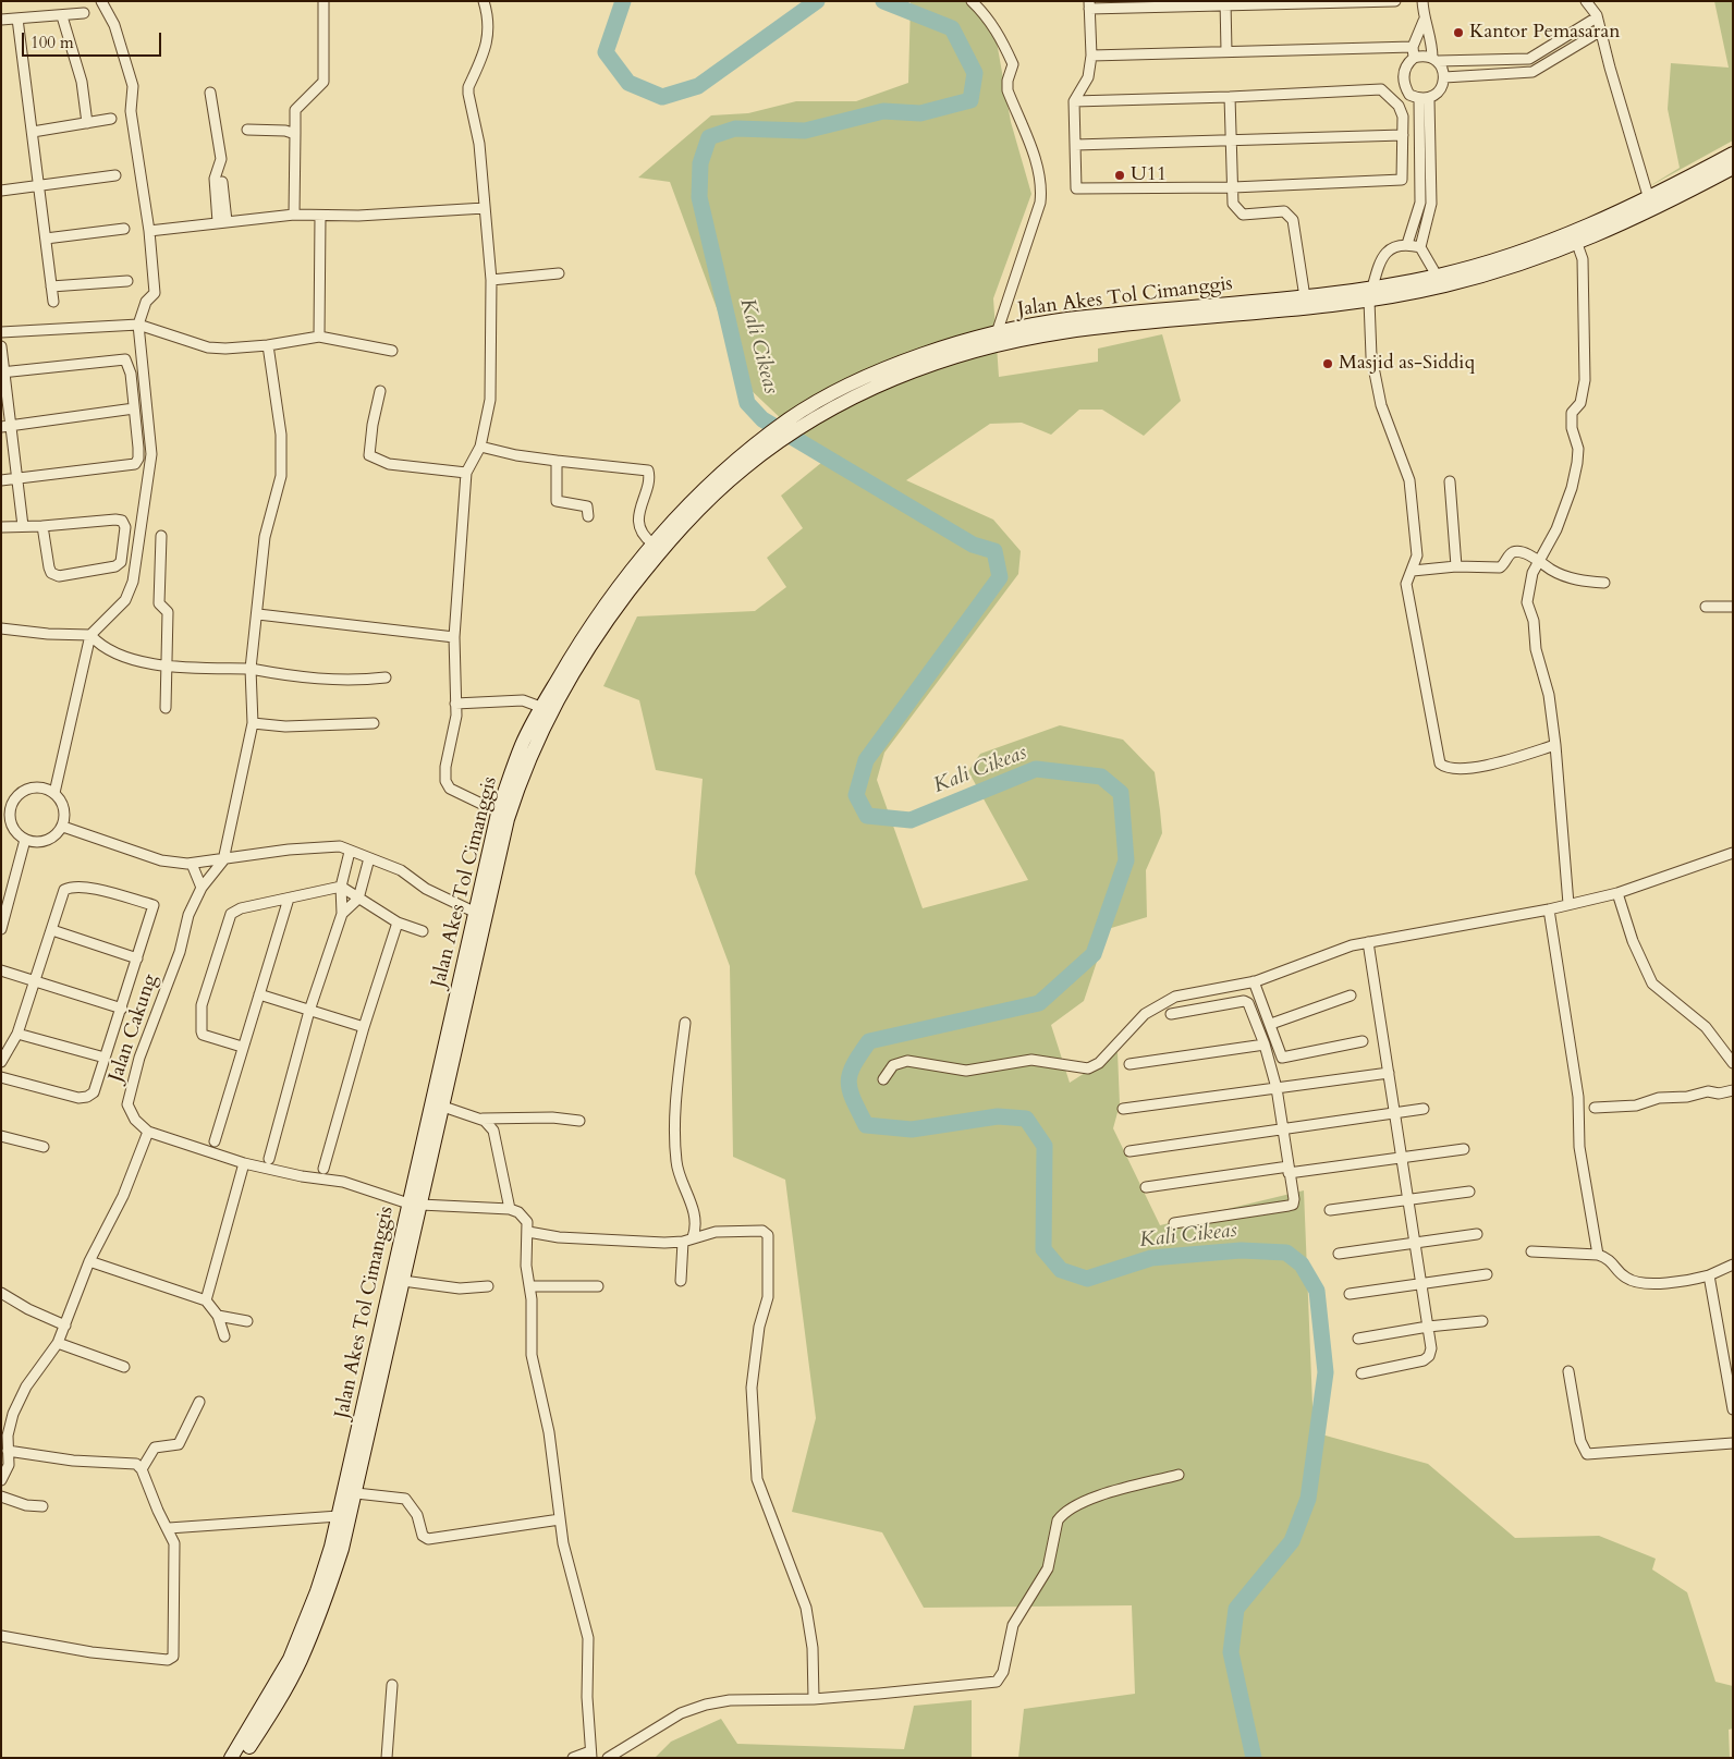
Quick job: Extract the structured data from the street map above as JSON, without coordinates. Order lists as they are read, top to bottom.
{
  "streets": {
    "main road": ["Jalan Akes Tol Cimanggis"],
    "street": ["Jalan Cakung"]
  },
  "water": ["Kali Cikeas"],
  "places": ["Kantor Pemasaran", "U11", "Masjid as-Siddiq"],
  "scale_bar": "100 m"
}
